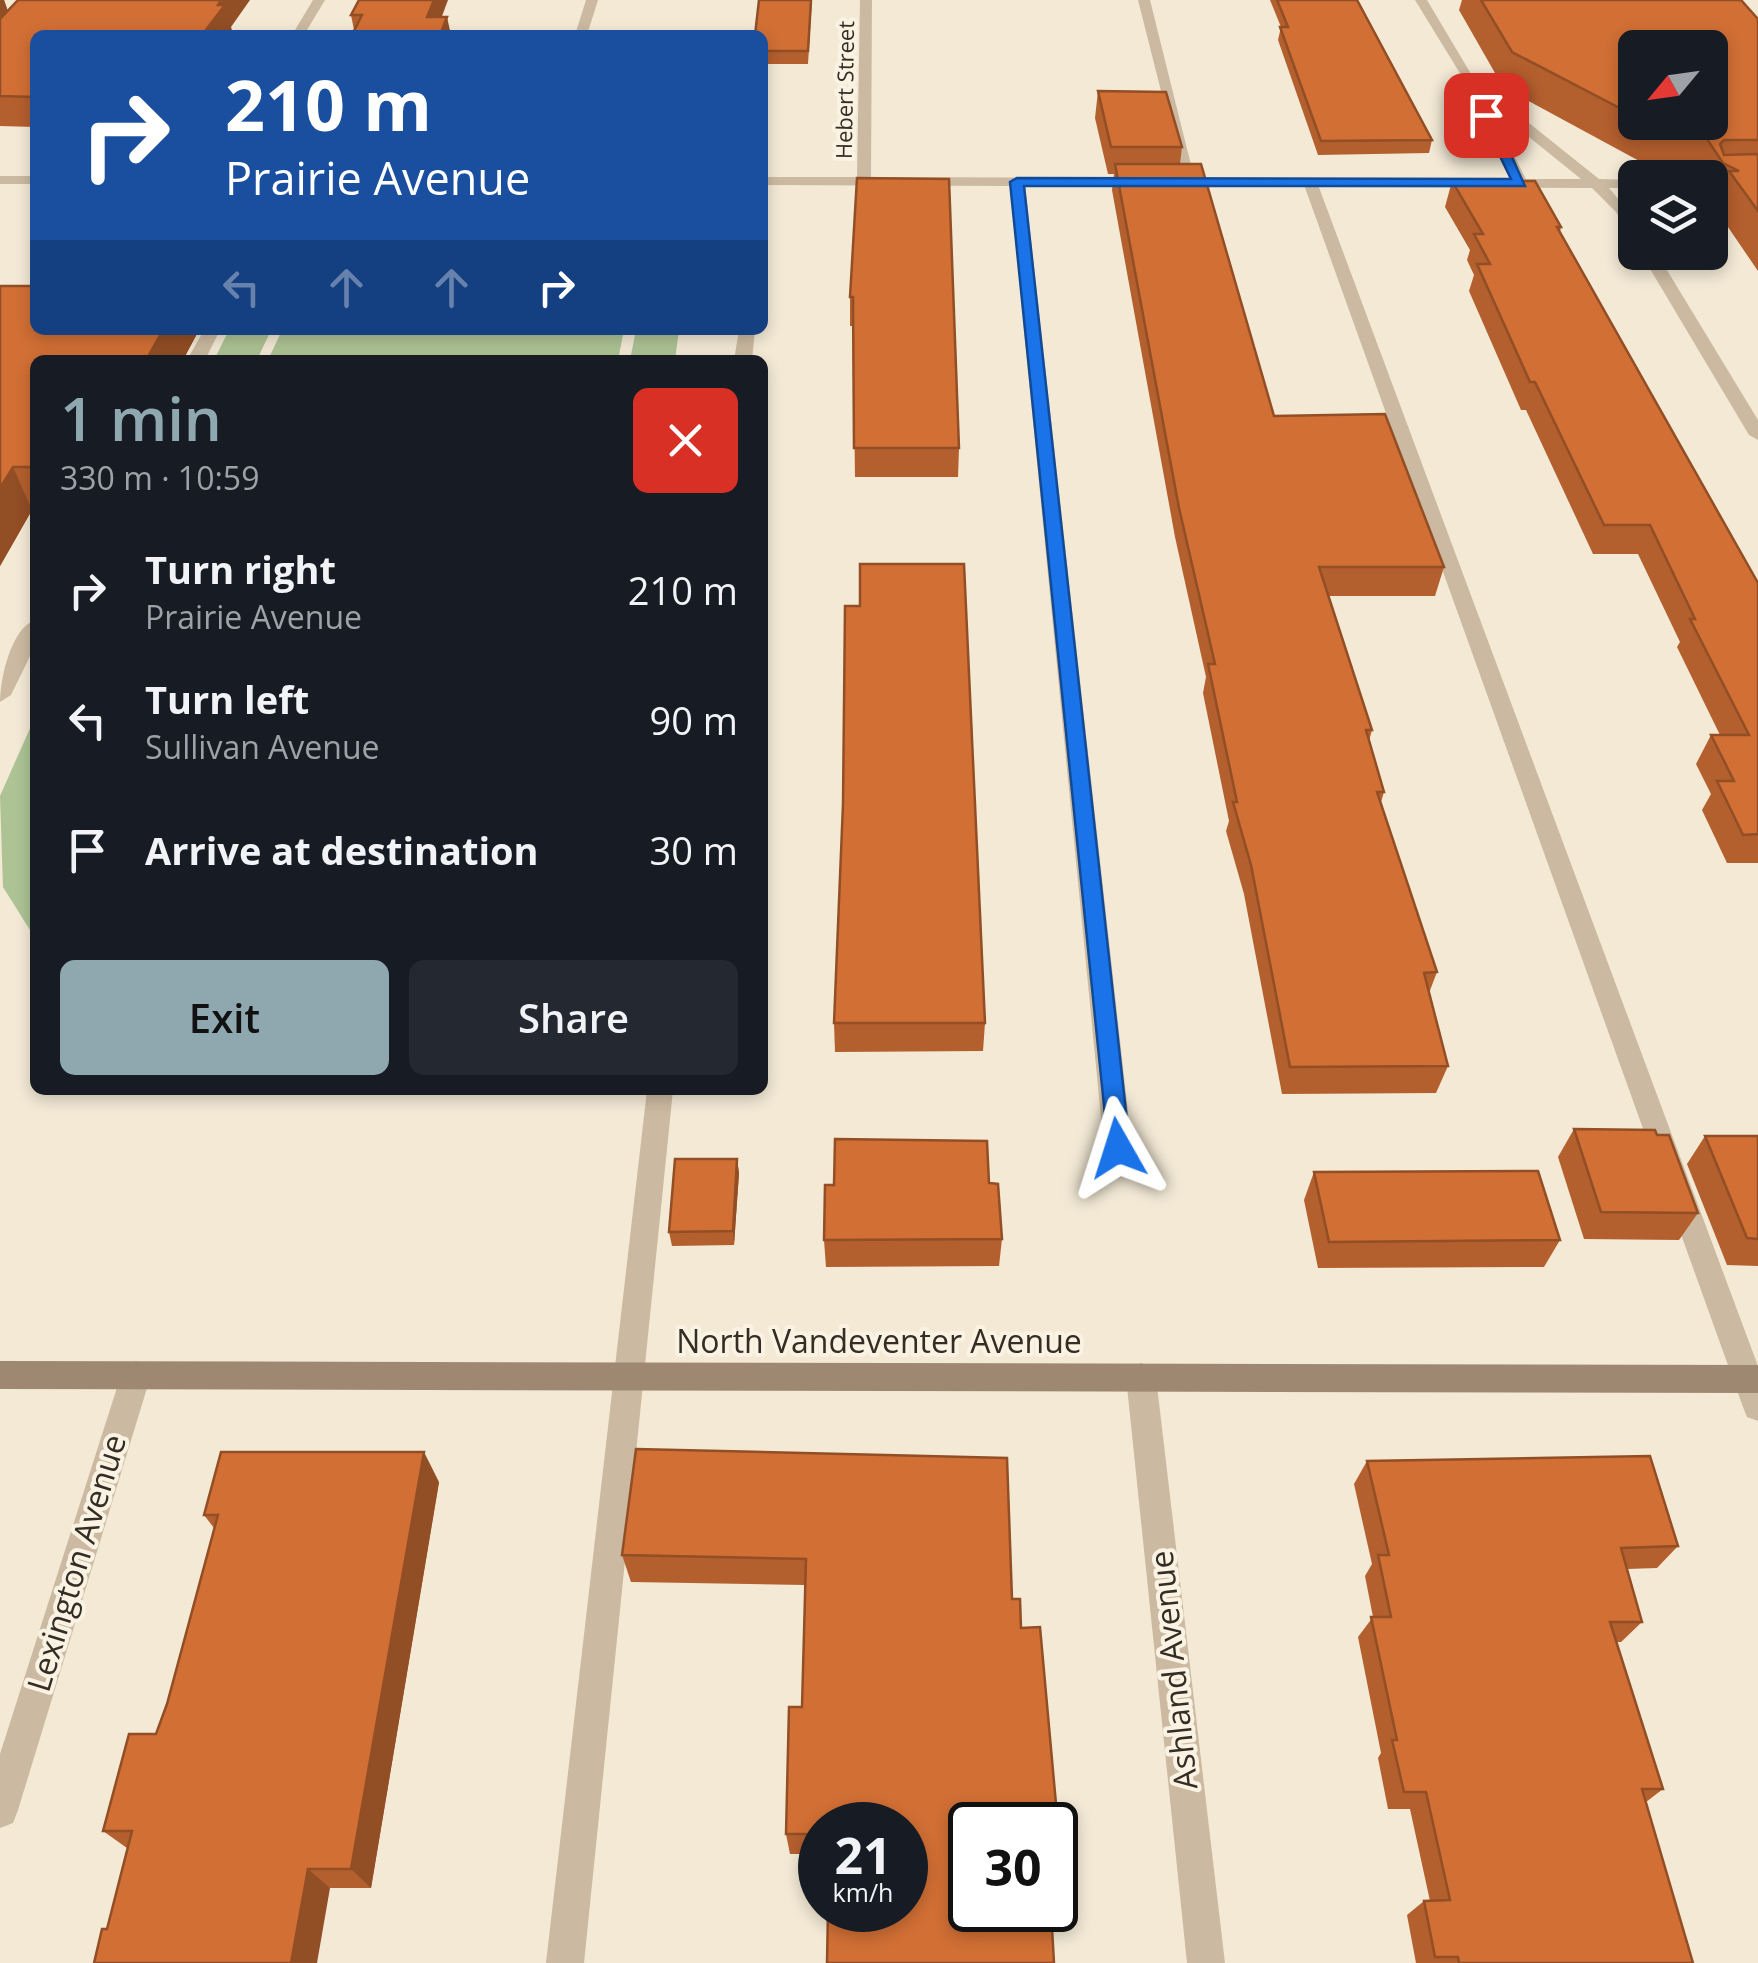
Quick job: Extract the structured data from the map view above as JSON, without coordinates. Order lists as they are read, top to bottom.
{
  "streets": {
    "main road": ["North Vandeventer Avenue"],
    "street": ["Hebert Street", "Lexington Avenue", "Ashland Avenue"]
  },
  "crossings": [
    ["North Vandeventer Avenue", "Lexington Avenue"],
    ["North Vandeventer Avenue", "Ashland Avenue"]
  ],
  "north": "bottom left",
  "page": {
    "turn": ["210 m", "Prairie Avenue"],
    "heading": ["1 min", "330 m · 10:59"],
    "list": [
      {
        "name": "Turn right",
        "note": "Prairie Avenue",
        "value": "210 m"
      },
      {
        "name": "Turn left",
        "note": "Sullivan Avenue",
        "value": "90 m"
      },
      {
        "name": "Arrive at destination",
        "value": "30 m"
      }
    ],
    "buttons": ["Exit", "Share"],
    "speed": "21 km/h",
    "limit": "30"
  }
}
